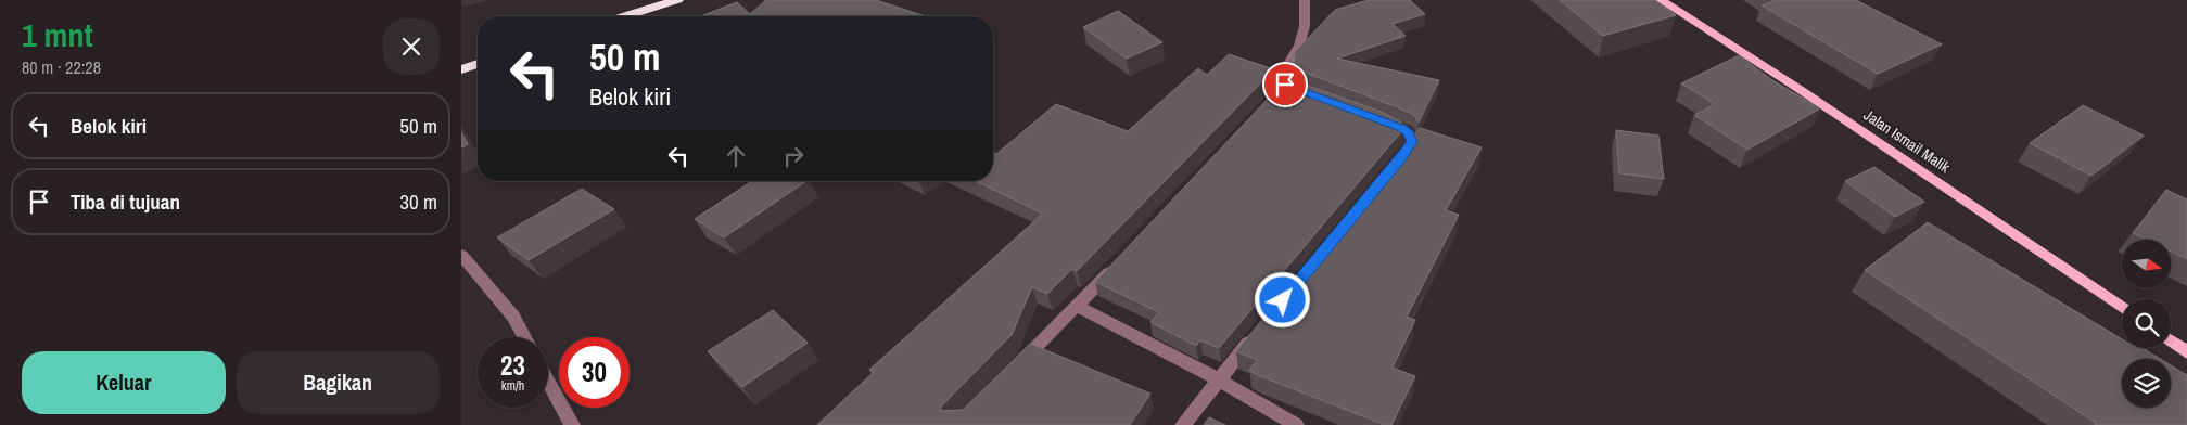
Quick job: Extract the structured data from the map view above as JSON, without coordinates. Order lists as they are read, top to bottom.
{
  "streets": {
    "main road": ["Jalan Ismail Malik"]
  },
  "north": "right",
  "page": {
    "heading": ["1 mnt", "80 m · 22:28"],
    "turn": ["50 m", "Belok kiri"],
    "list": [
      {
        "name": "Belok kiri",
        "value": "50 m"
      },
      {
        "name": "Tiba di tujuan",
        "value": "30 m"
      }
    ],
    "speed": "23 km/h",
    "limit": "30",
    "buttons": ["Keluar", "Bagikan"]
  }
}
